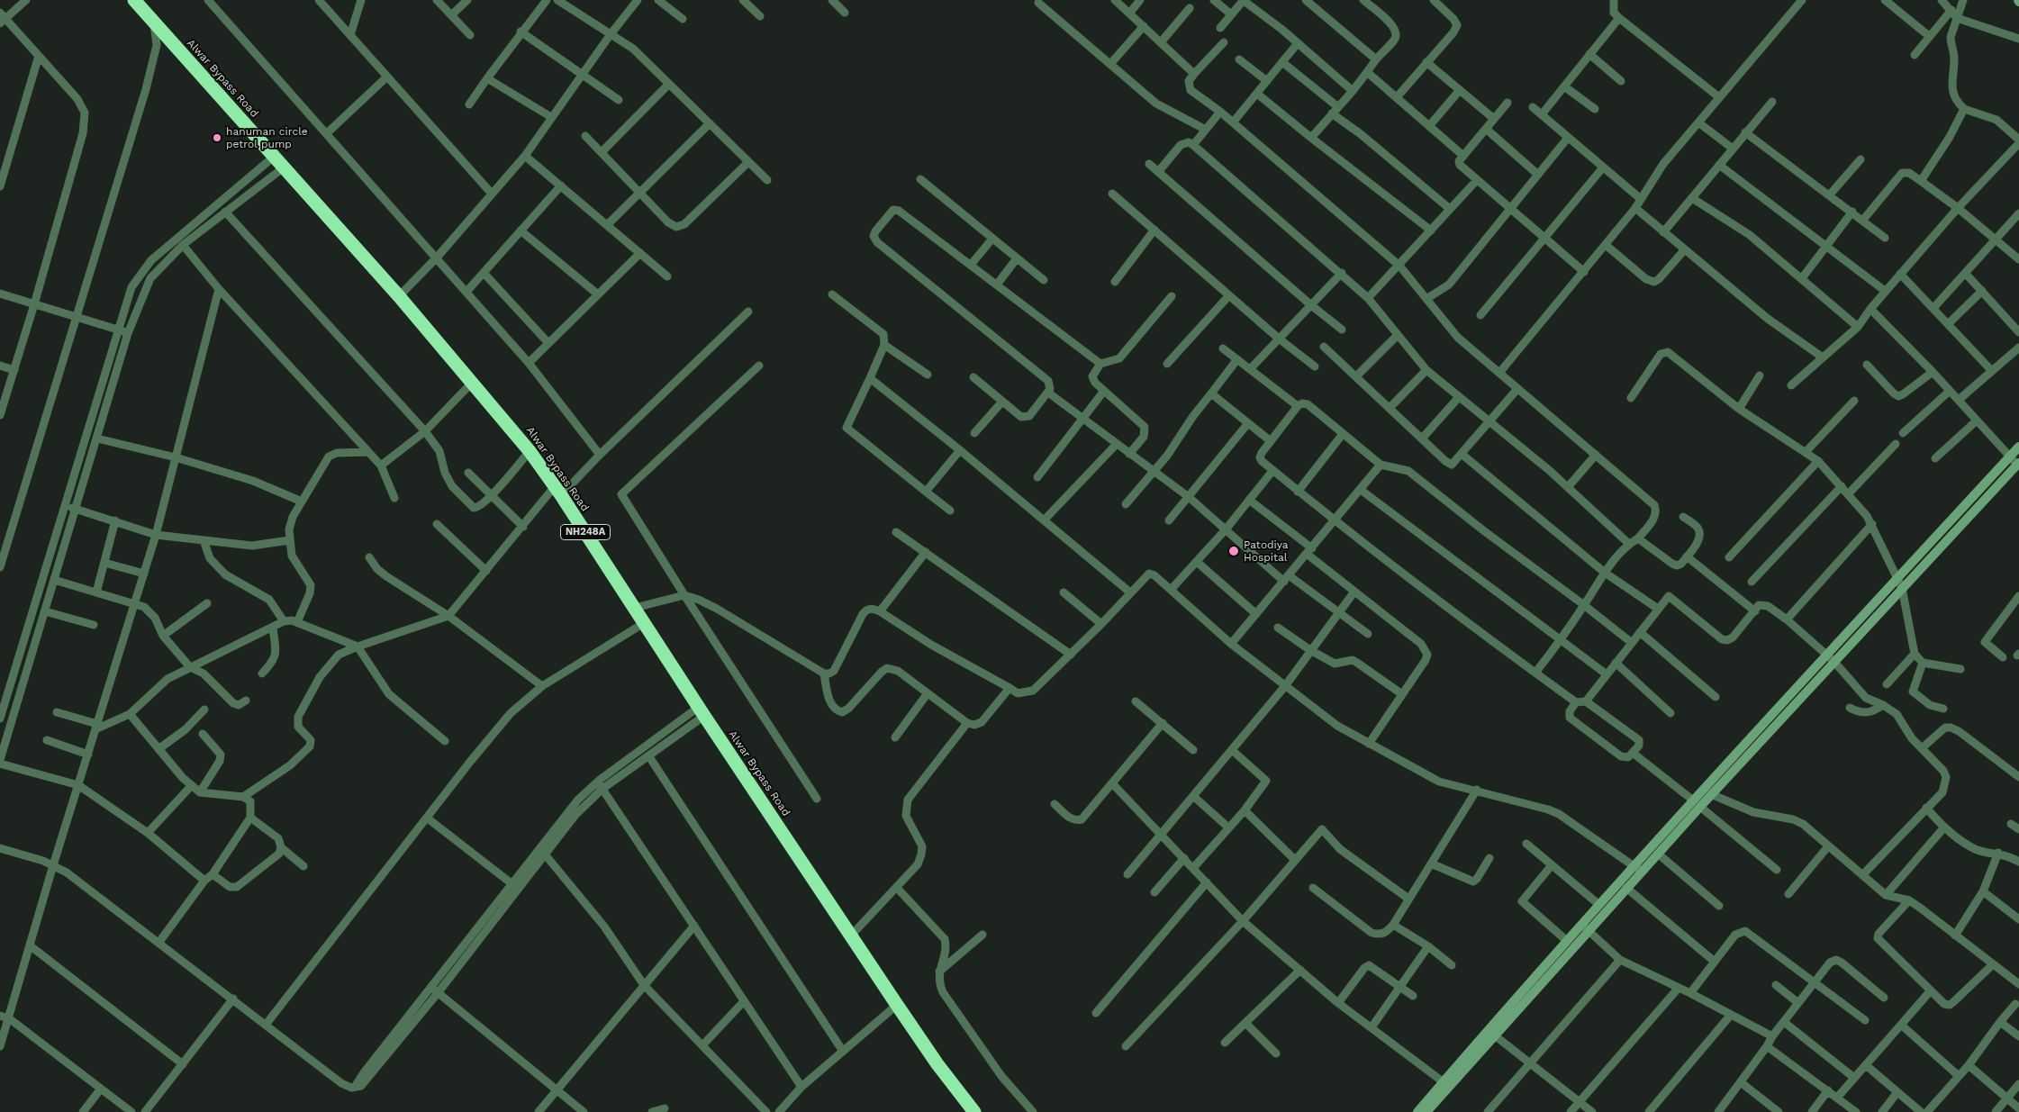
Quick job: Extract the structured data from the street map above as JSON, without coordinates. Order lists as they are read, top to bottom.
{
  "streets": {
    "highway": ["Alwar Bypass Road", "NH248A"]
  },
  "places": ["hanuman circle petrol pump", "Patodiya Hospital"]
}
